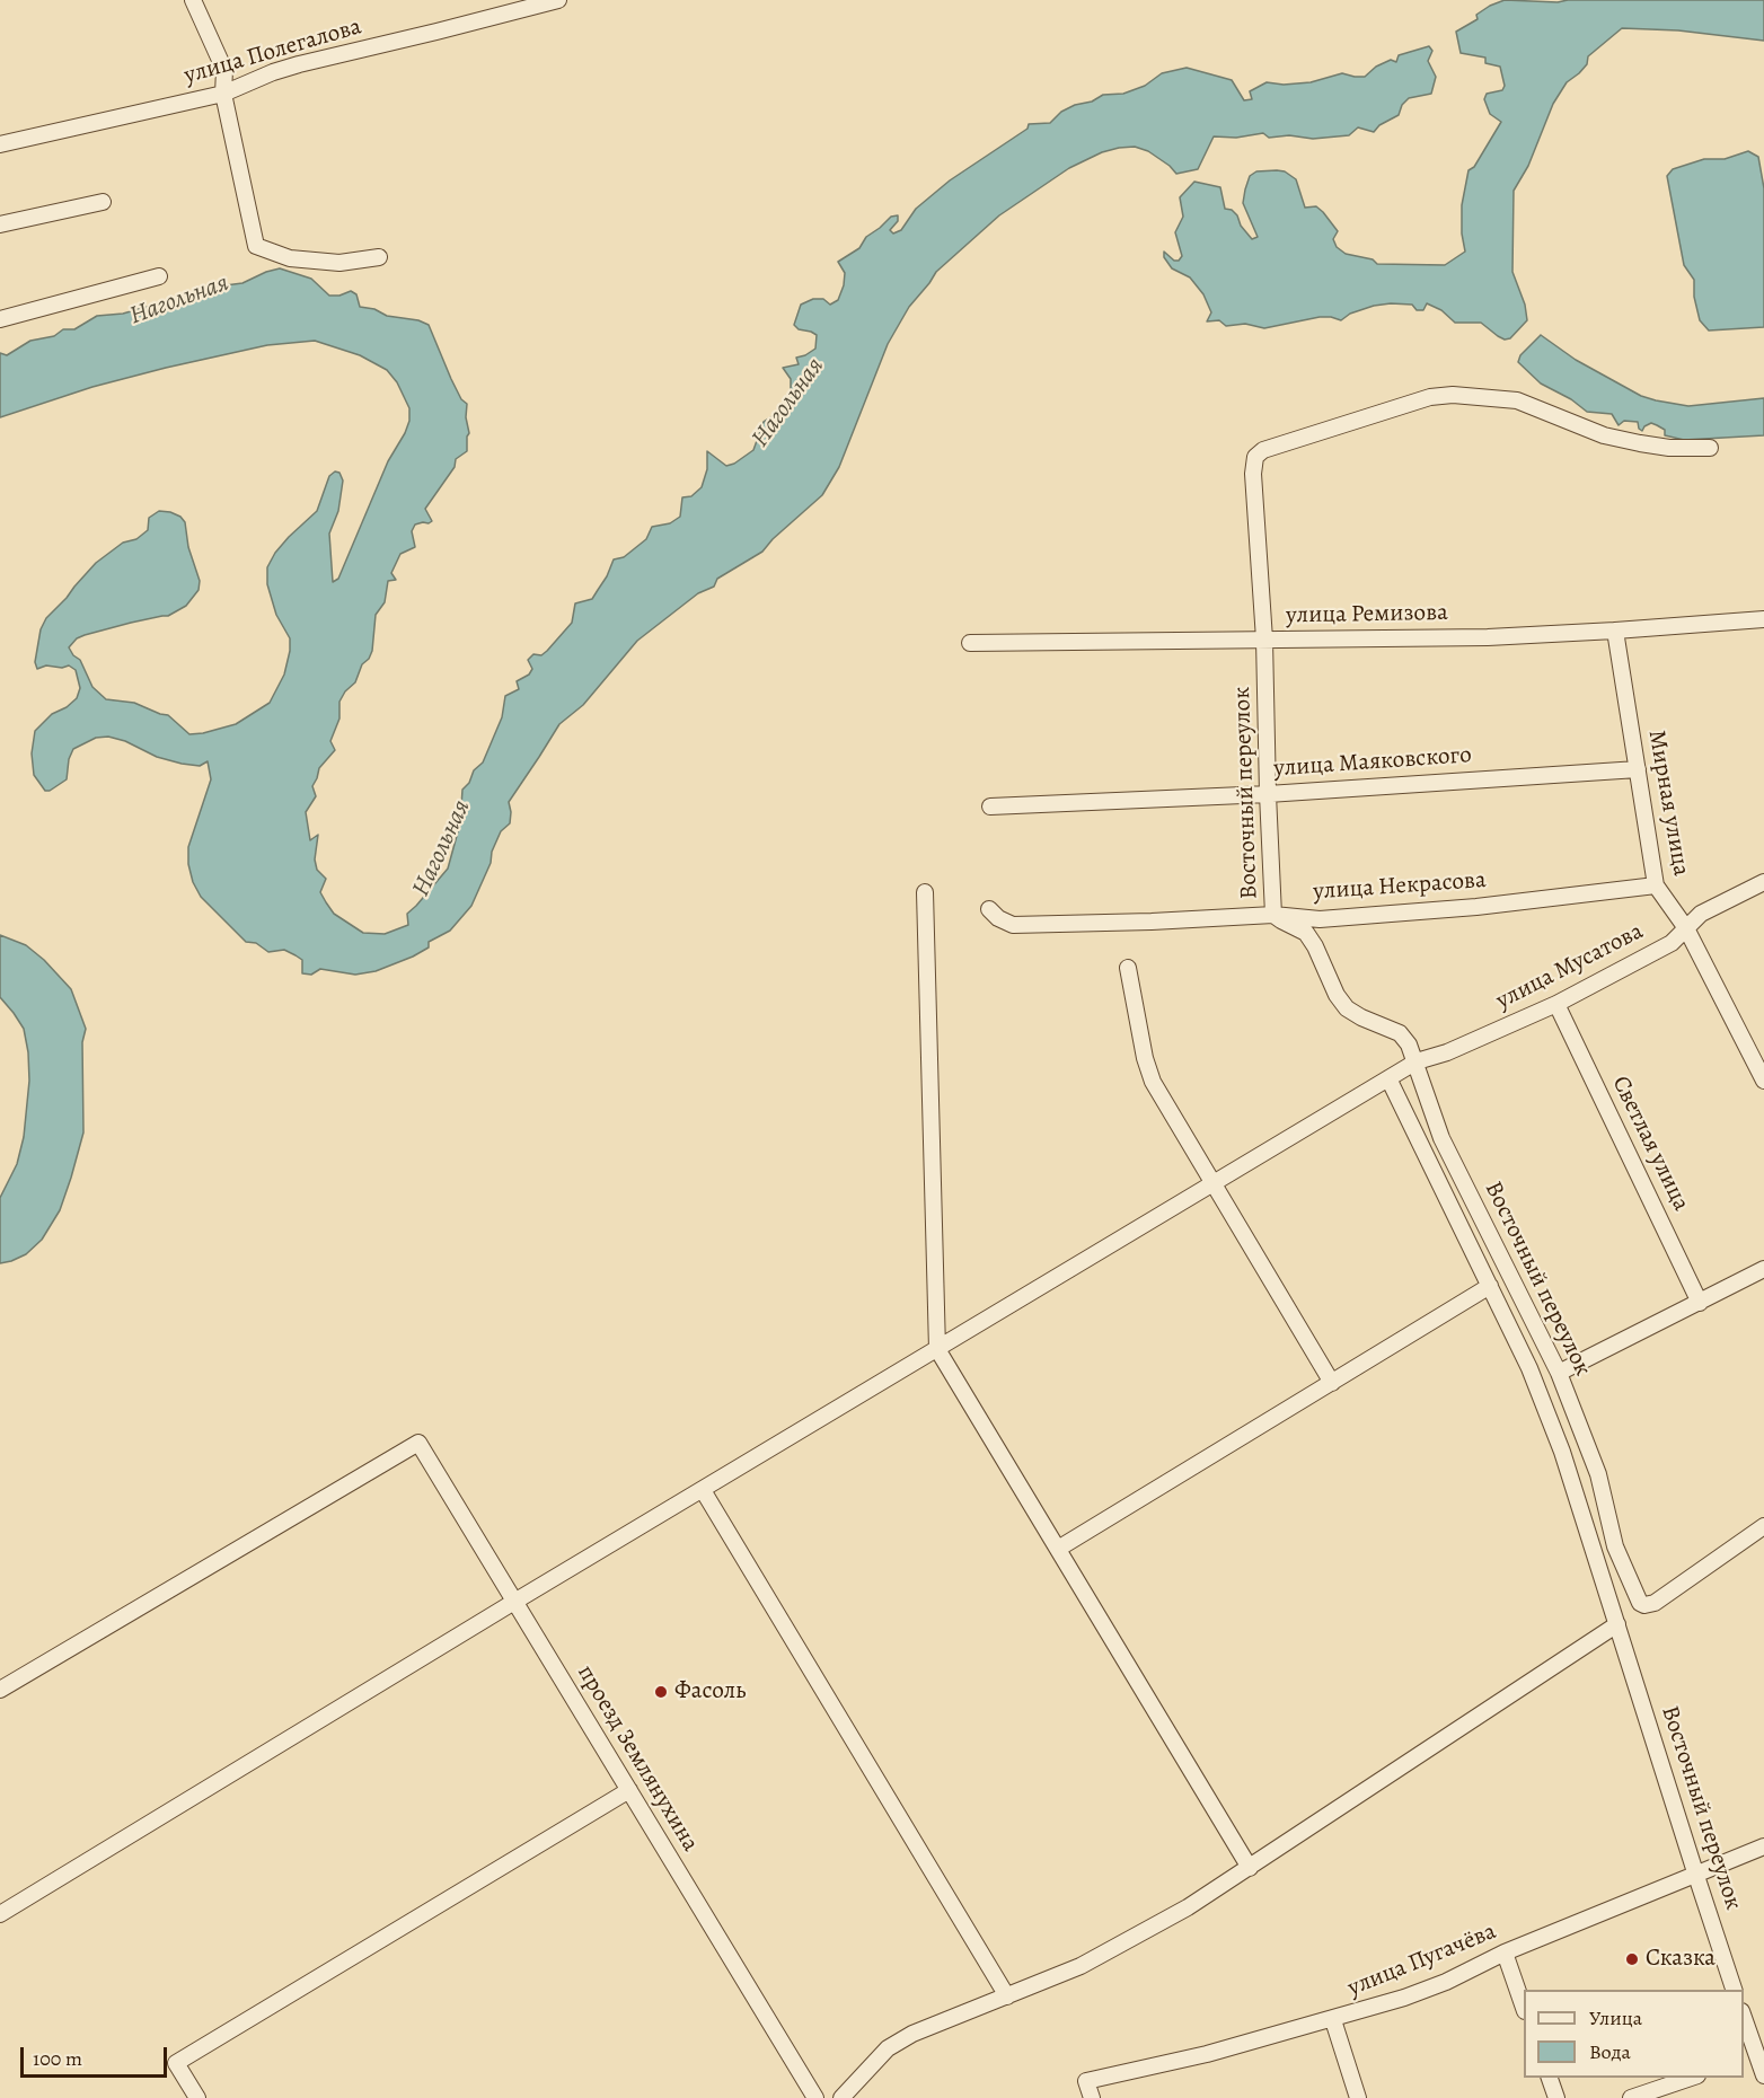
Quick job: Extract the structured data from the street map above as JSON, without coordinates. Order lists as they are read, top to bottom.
{
  "streets": {
    "street": [
      "улица Полегалова",
      "улица Ремизова",
      "улица Маяковского",
      "Восточный переулок",
      "Мирная улица",
      "улица Некрасова",
      "улица Мусатова",
      "Светлая улица",
      "проезд Землянухина",
      "улица Пугачёва"
    ]
  },
  "crossings": [
    ["улица Ремизова", "Восточный переулок"],
    ["улица Ремизова", "Мирная улица"],
    ["улица Маяковского", "Восточный переулок"],
    ["улица Маяковского", "Мирная улица"],
    ["Восточный переулок", "улица Некрасова"],
    ["Восточный переулок", "улица Мусатова"],
    ["Восточный переулок", "улица Пугачёва"],
    ["Мирная улица", "улица Некрасова"],
    ["Мирная улица", "улица Мусатова"],
    ["улица Мусатова", "Светлая улица"],
    ["улица Мусатова", "проезд Землянухина"]
  ],
  "water": ["Нагольная"],
  "places": ["Фасоль", "Сказка"],
  "legend": ["Улица", "Вода"],
  "scale_bar": "100 m"
}
